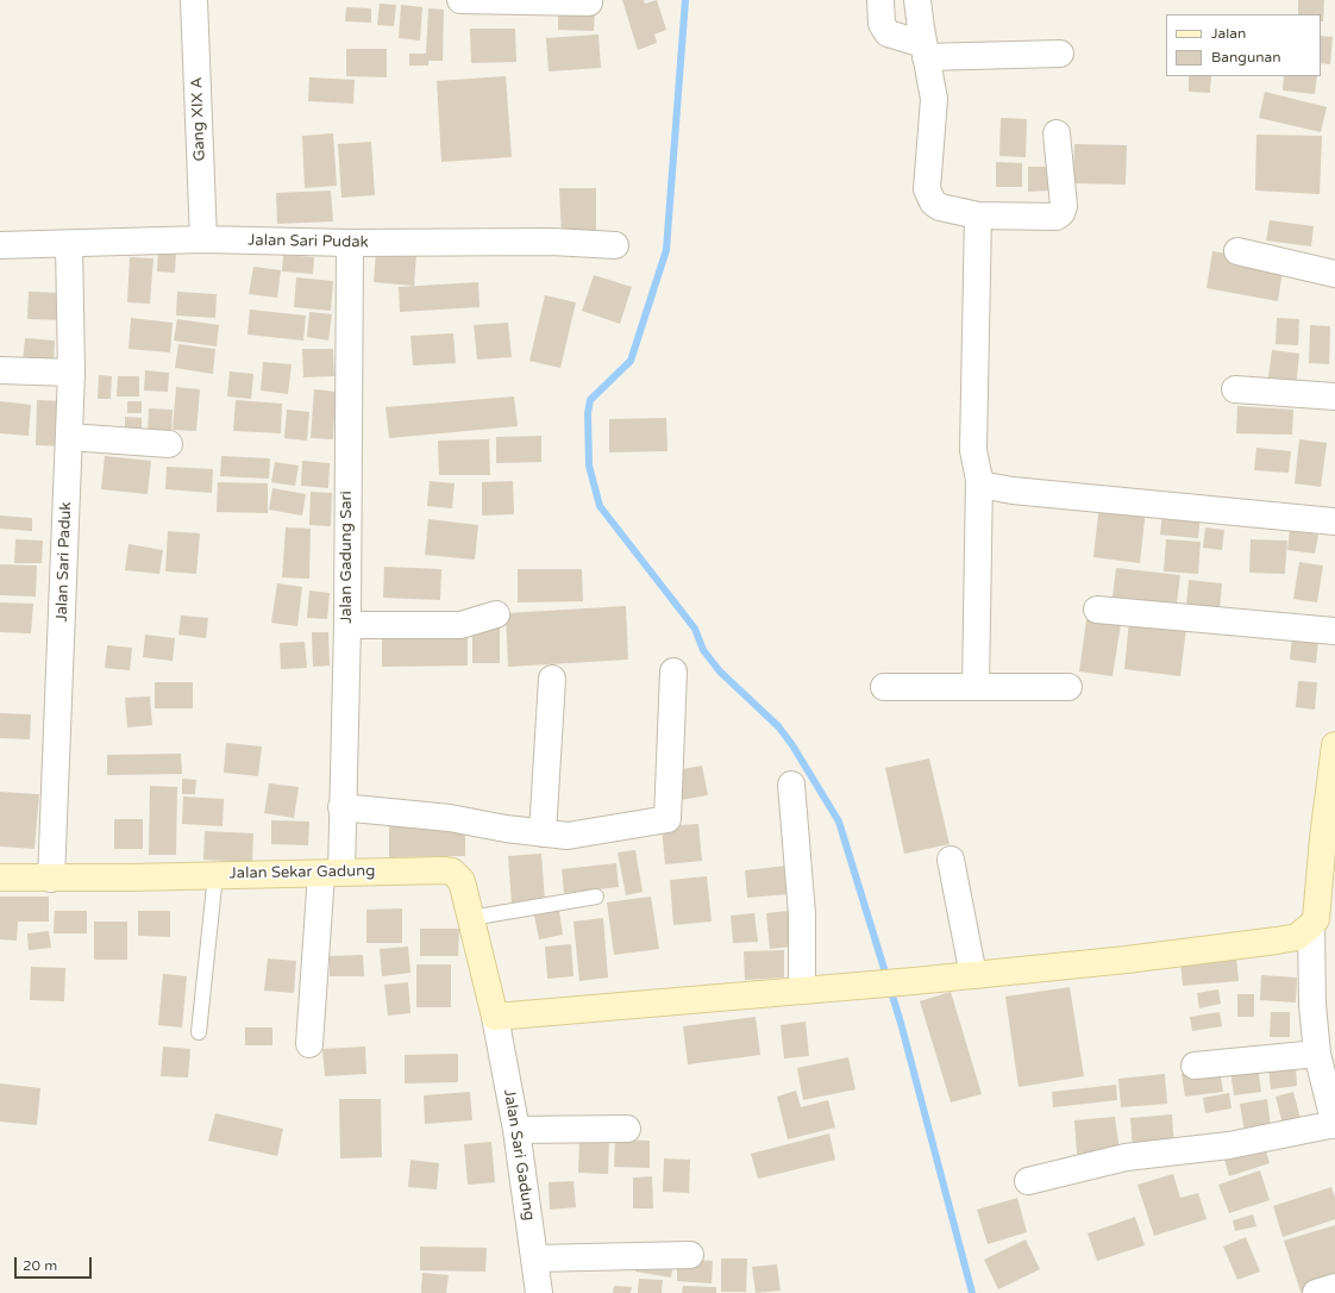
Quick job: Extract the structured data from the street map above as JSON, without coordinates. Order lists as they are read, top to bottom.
{
  "streets": {
    "street": [
      "Gang XIX A",
      "Jalan Sari Pudak",
      "Jalan Gadung Sari",
      "Jalan Sari Paduk",
      "Jalan Sekar Gadung",
      "Jalan Sari Gadung"
    ]
  },
  "crossings": [
    ["Gang XIX A", "Jalan Sari Pudak"],
    ["Jalan Sari Pudak", "Jalan Gadung Sari"],
    ["Jalan Sari Pudak", "Jalan Sari Paduk"],
    ["Jalan Gadung Sari", "Jalan Sekar Gadung"],
    ["Jalan Sari Paduk", "Jalan Sekar Gadung"],
    ["Jalan Sekar Gadung", "Jalan Sari Gadung"]
  ],
  "legend": ["Jalan", "Bangunan"],
  "scale_bar": "20 m"
}
